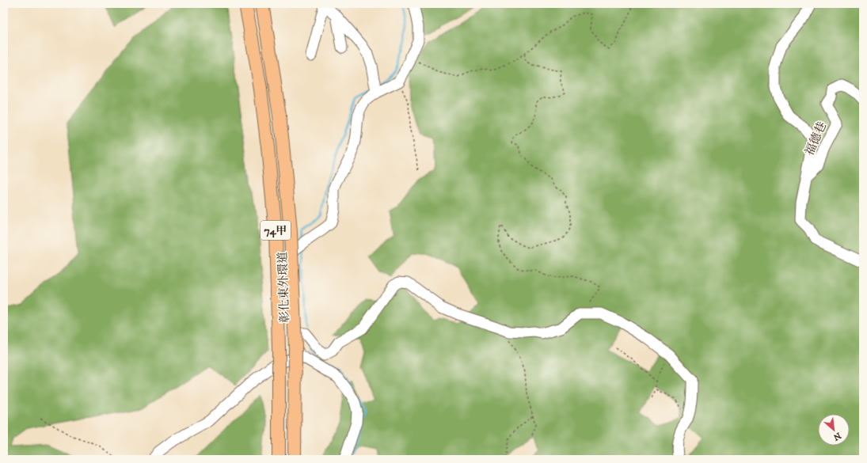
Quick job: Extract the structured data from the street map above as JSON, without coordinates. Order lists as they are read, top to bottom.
{
  "streets": {
    "main road": ["74甲", "彰化東外環道"],
    "street": ["福德巷"]
  },
  "north": "bottom right"
}
